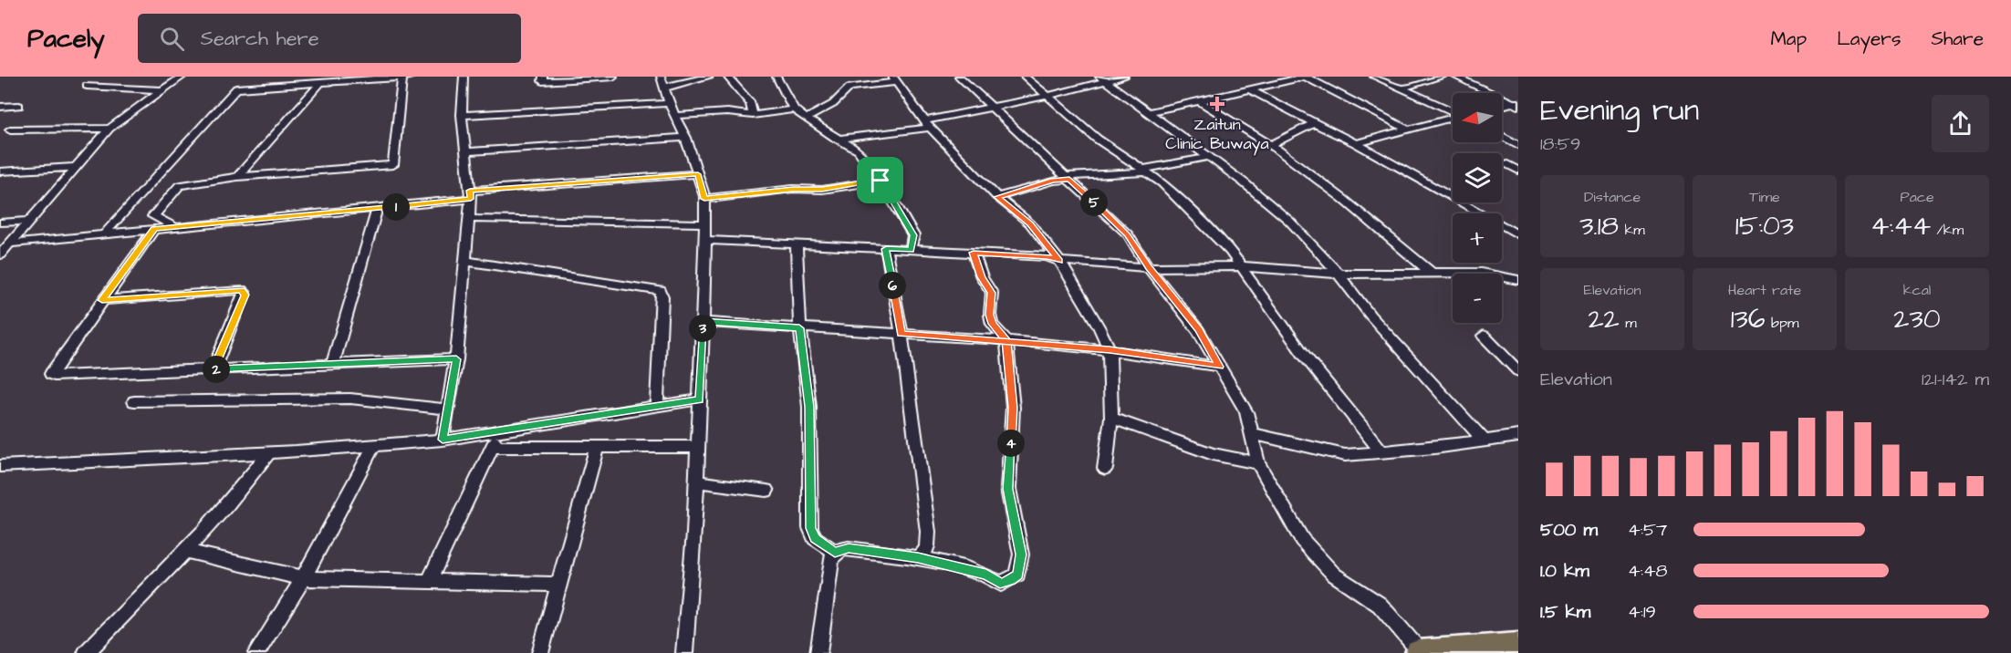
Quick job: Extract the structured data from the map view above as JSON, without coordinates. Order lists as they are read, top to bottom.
{
  "places": {
    "health": ["Zaitun Clinic Buwaya"]
  },
  "north": "left",
  "page": {
    "header": "Pacely",
    "search": "Search here",
    "nav": ["Map", "Layers", "Share"],
    "heading": ["Evening run", "18:59"],
    "map_buttons": ["+", "−"],
    "stats": [
      ["Distance", "3.18 km"],
      ["Time", "15:03"],
      ["Pace", "4:44 /km"],
      ["Elevation", "22 m"],
      ["Heart rate", "136 bpm"],
      ["kcal", "230"]
    ],
    "pins": [
      "5",
      "1",
      "6",
      "3",
      "2",
      "4"
    ],
    "chart": ["Elevation", "121–142 m"],
    "list": [
      {
        "name": "500 m",
        "note": "4:57"
      },
      {
        "name": "1.0 km",
        "note": "4:48"
      },
      {
        "name": "1.5 km",
        "note": "4:19"
      }
    ]
  }
}
